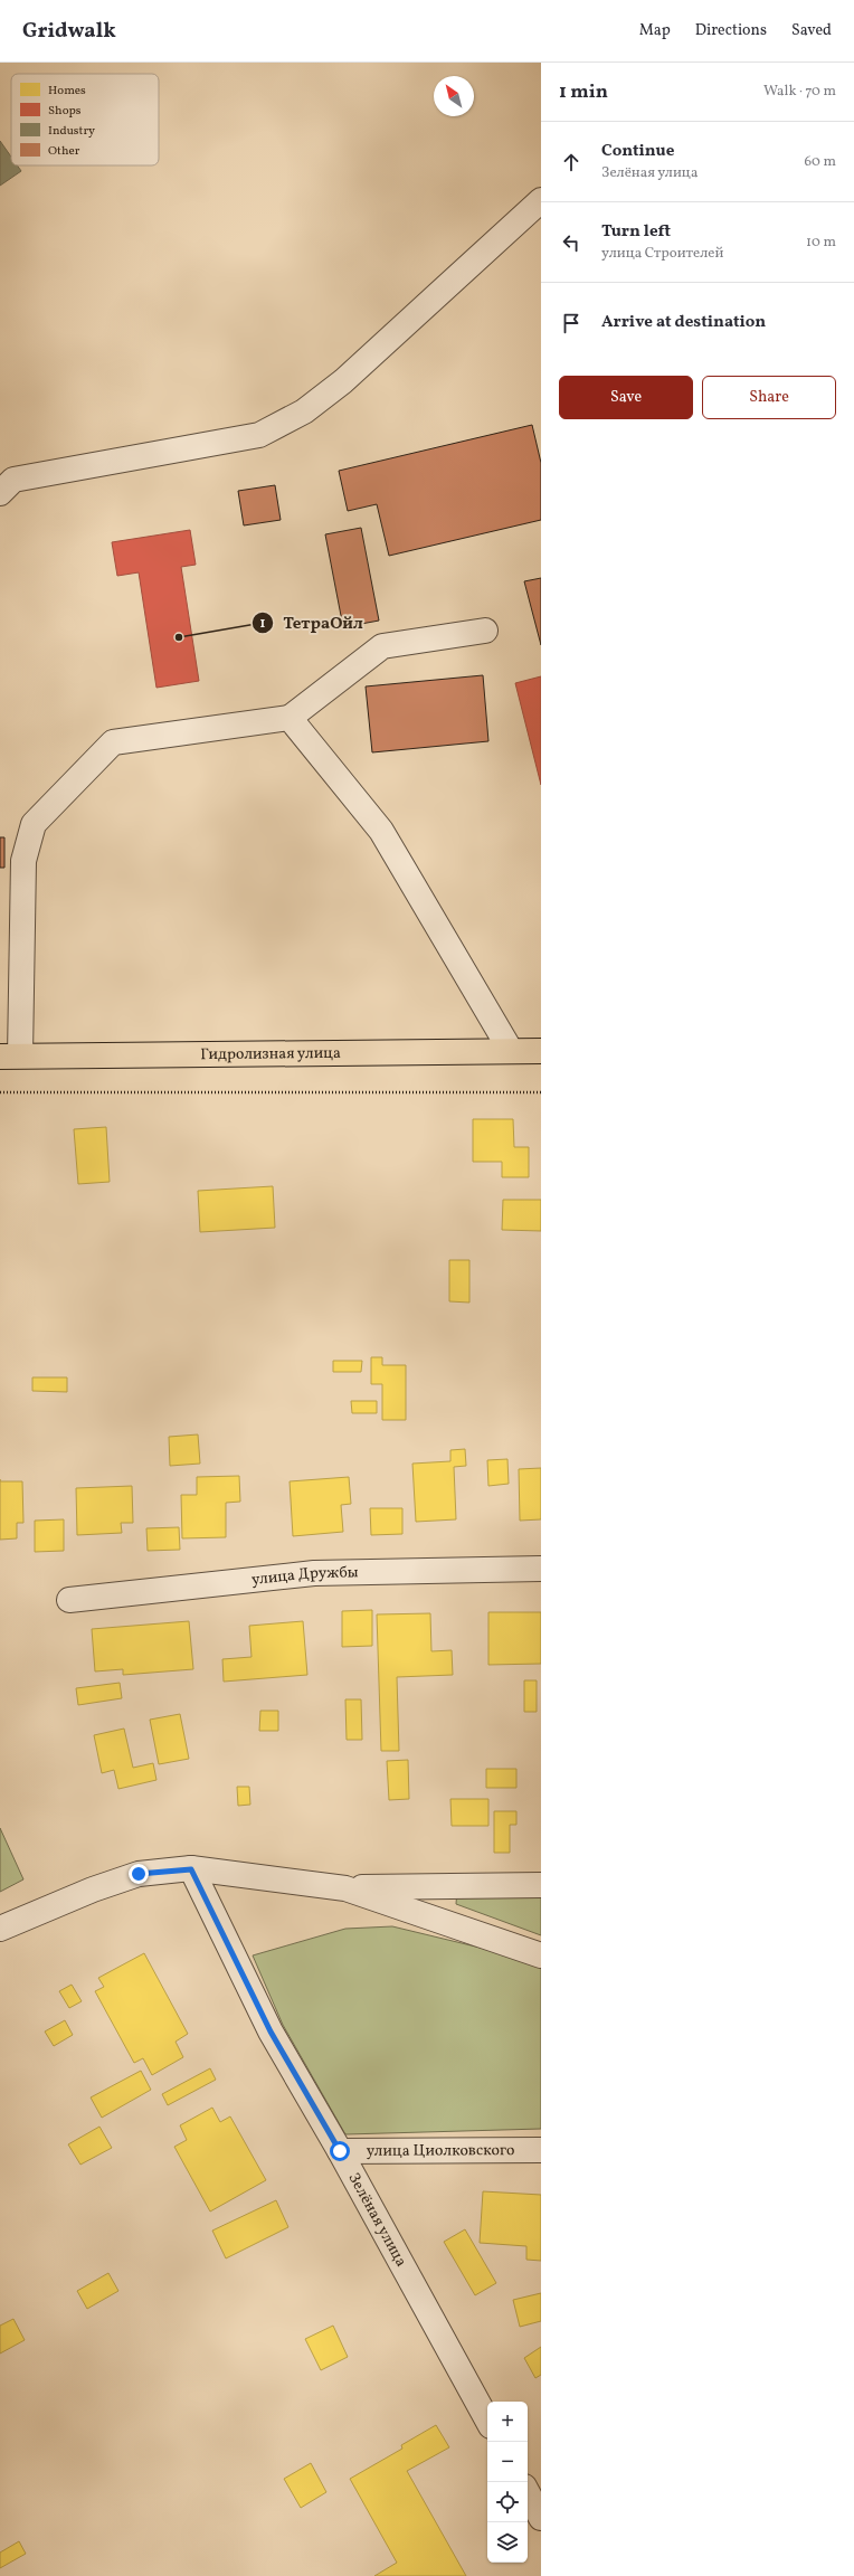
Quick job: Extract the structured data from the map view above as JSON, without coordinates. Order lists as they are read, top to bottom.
{
  "streets": {
    "highway": ["Гидролизная улица"],
    "street": ["улица Дружбы", "улица Циолковского", "Зелёная улица"]
  },
  "crossings": [
    ["улица Циолковского", "Зелёная улица"]
  ],
  "places": ["ТетраОйл"],
  "legend": [
    "Homes",
    "Shops",
    "Industry",
    "Other"
  ],
  "north": "top left",
  "page": {
    "header": "Gridwalk",
    "nav": ["Map", "Directions", "Saved"],
    "heading": ["1 min", "Walk · 70 m"],
    "list": [
      ["Continue", "Зелёная улица", "60 m"],
      ["Turn left", "улица Строителей", "10 m"],
      "Arrive at destination"
    ],
    "buttons": ["Save", "Share"],
    "map_buttons": ["+", "−"]
  }
}
